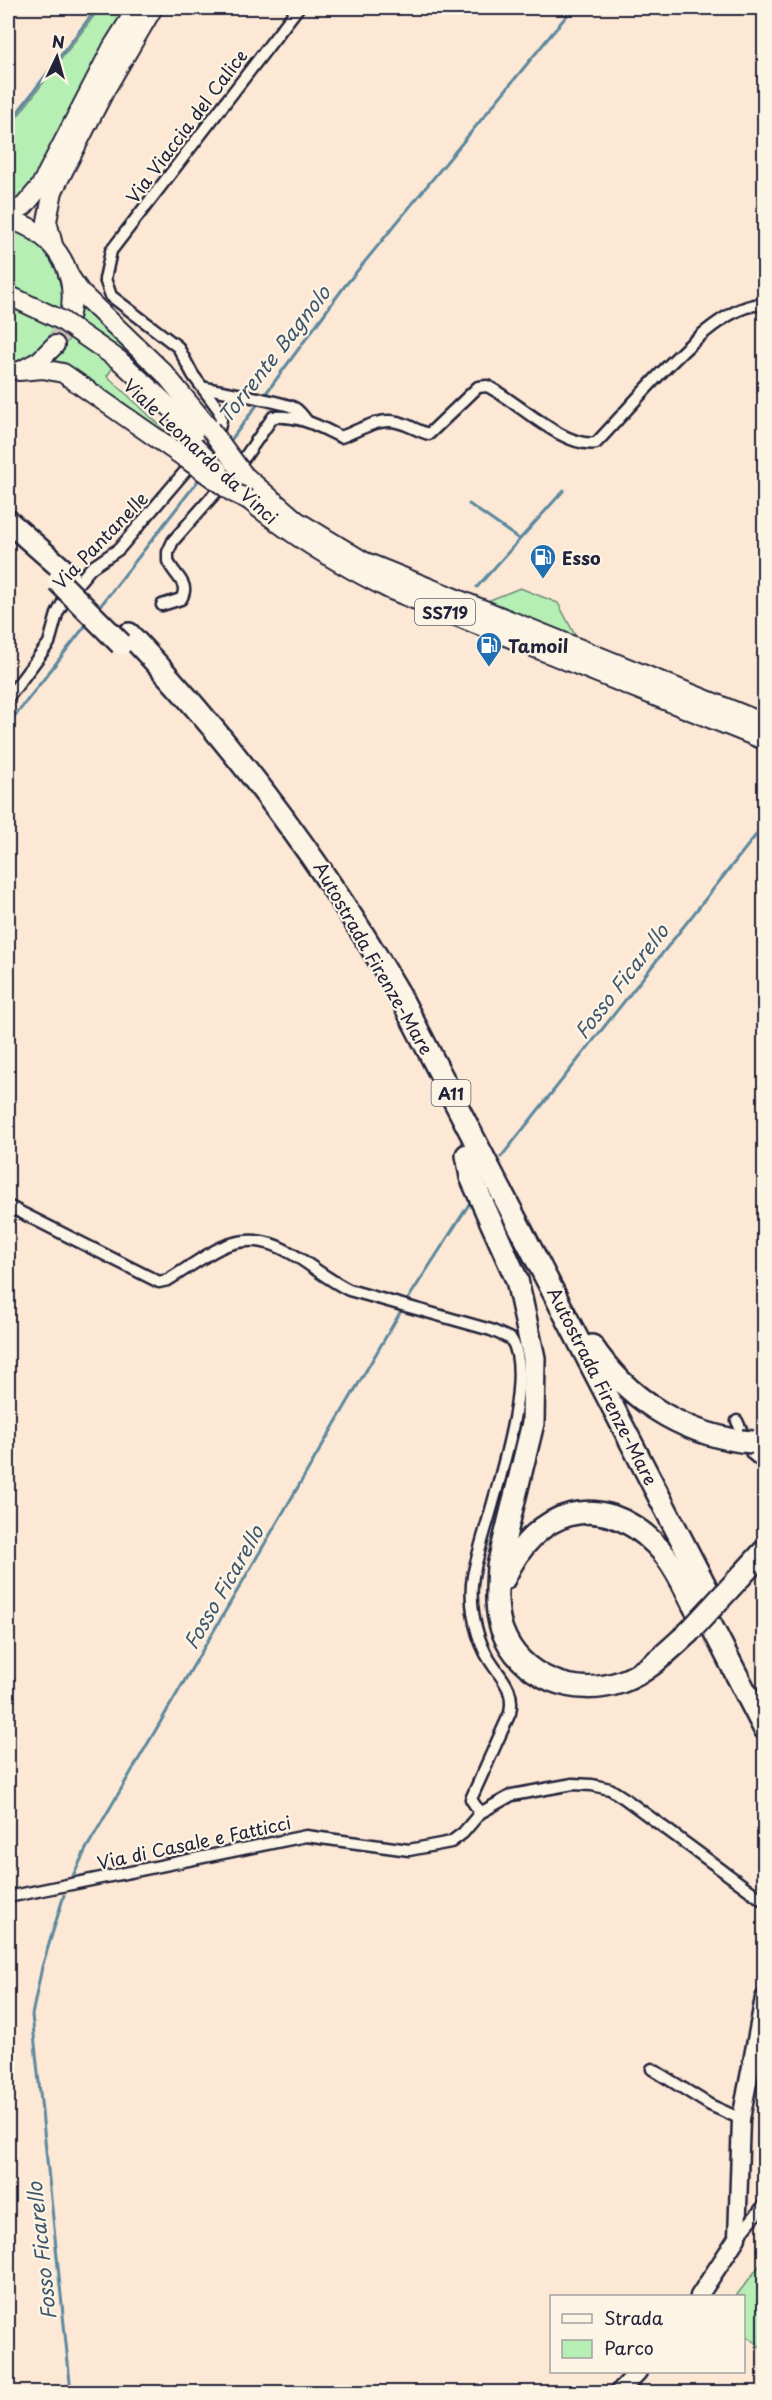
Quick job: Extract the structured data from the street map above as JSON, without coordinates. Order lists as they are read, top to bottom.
{
  "streets": {
    "highway": ["Autostrada Firenze-Mare", "A11"],
    "main road": ["Viale Leonardo da Vinci", "SS719"],
    "street": ["Via Viaccia del Calice", "Via Pantanelle", "Via di Casale e Fatticci"]
  },
  "crossings": [
    ["Viale Leonardo da Vinci", "Via Pantanelle"]
  ],
  "water": ["Torrente Bagnolo", "Fosso Ficarello"],
  "places": {
    "fuel station": ["Esso", "Tamoil"]
  },
  "legend": ["Strada", "Parco"],
  "north": "top"
}
